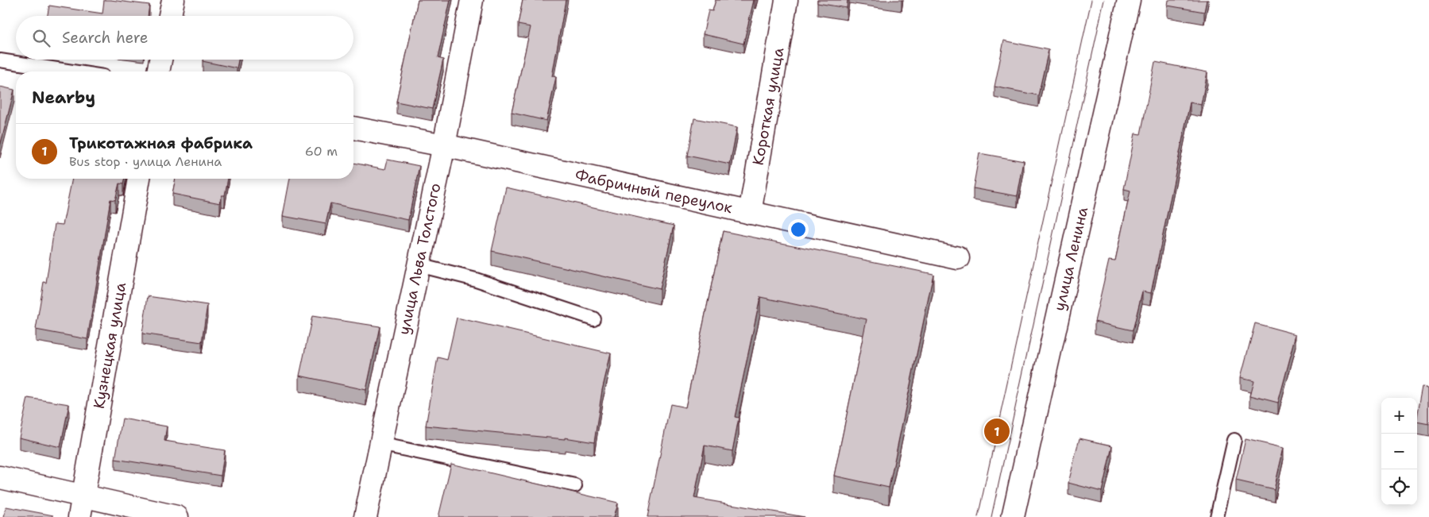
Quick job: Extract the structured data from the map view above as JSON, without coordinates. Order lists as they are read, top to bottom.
{
  "streets": {
    "street": [
      "Короткая улица",
      "Фабричный переулок",
      "улица Льва Толстого",
      "улица Ленина",
      "Кузнецкая улица"
    ]
  },
  "crossings": [
    ["Короткая улица", "Фабричный переулок"],
    ["Фабричный переулок", "улица Льва Толстого"]
  ],
  "page": {
    "search": "Search here",
    "heading": "Nearby",
    "list": [
      {
        "mark": "1",
        "name": "Трикотажная фабрика",
        "note": "Bus stop · улица Ленина",
        "value": "60 m"
      }
    ],
    "map_buttons": ["+", "−"],
    "pins": "1"
  }
}
